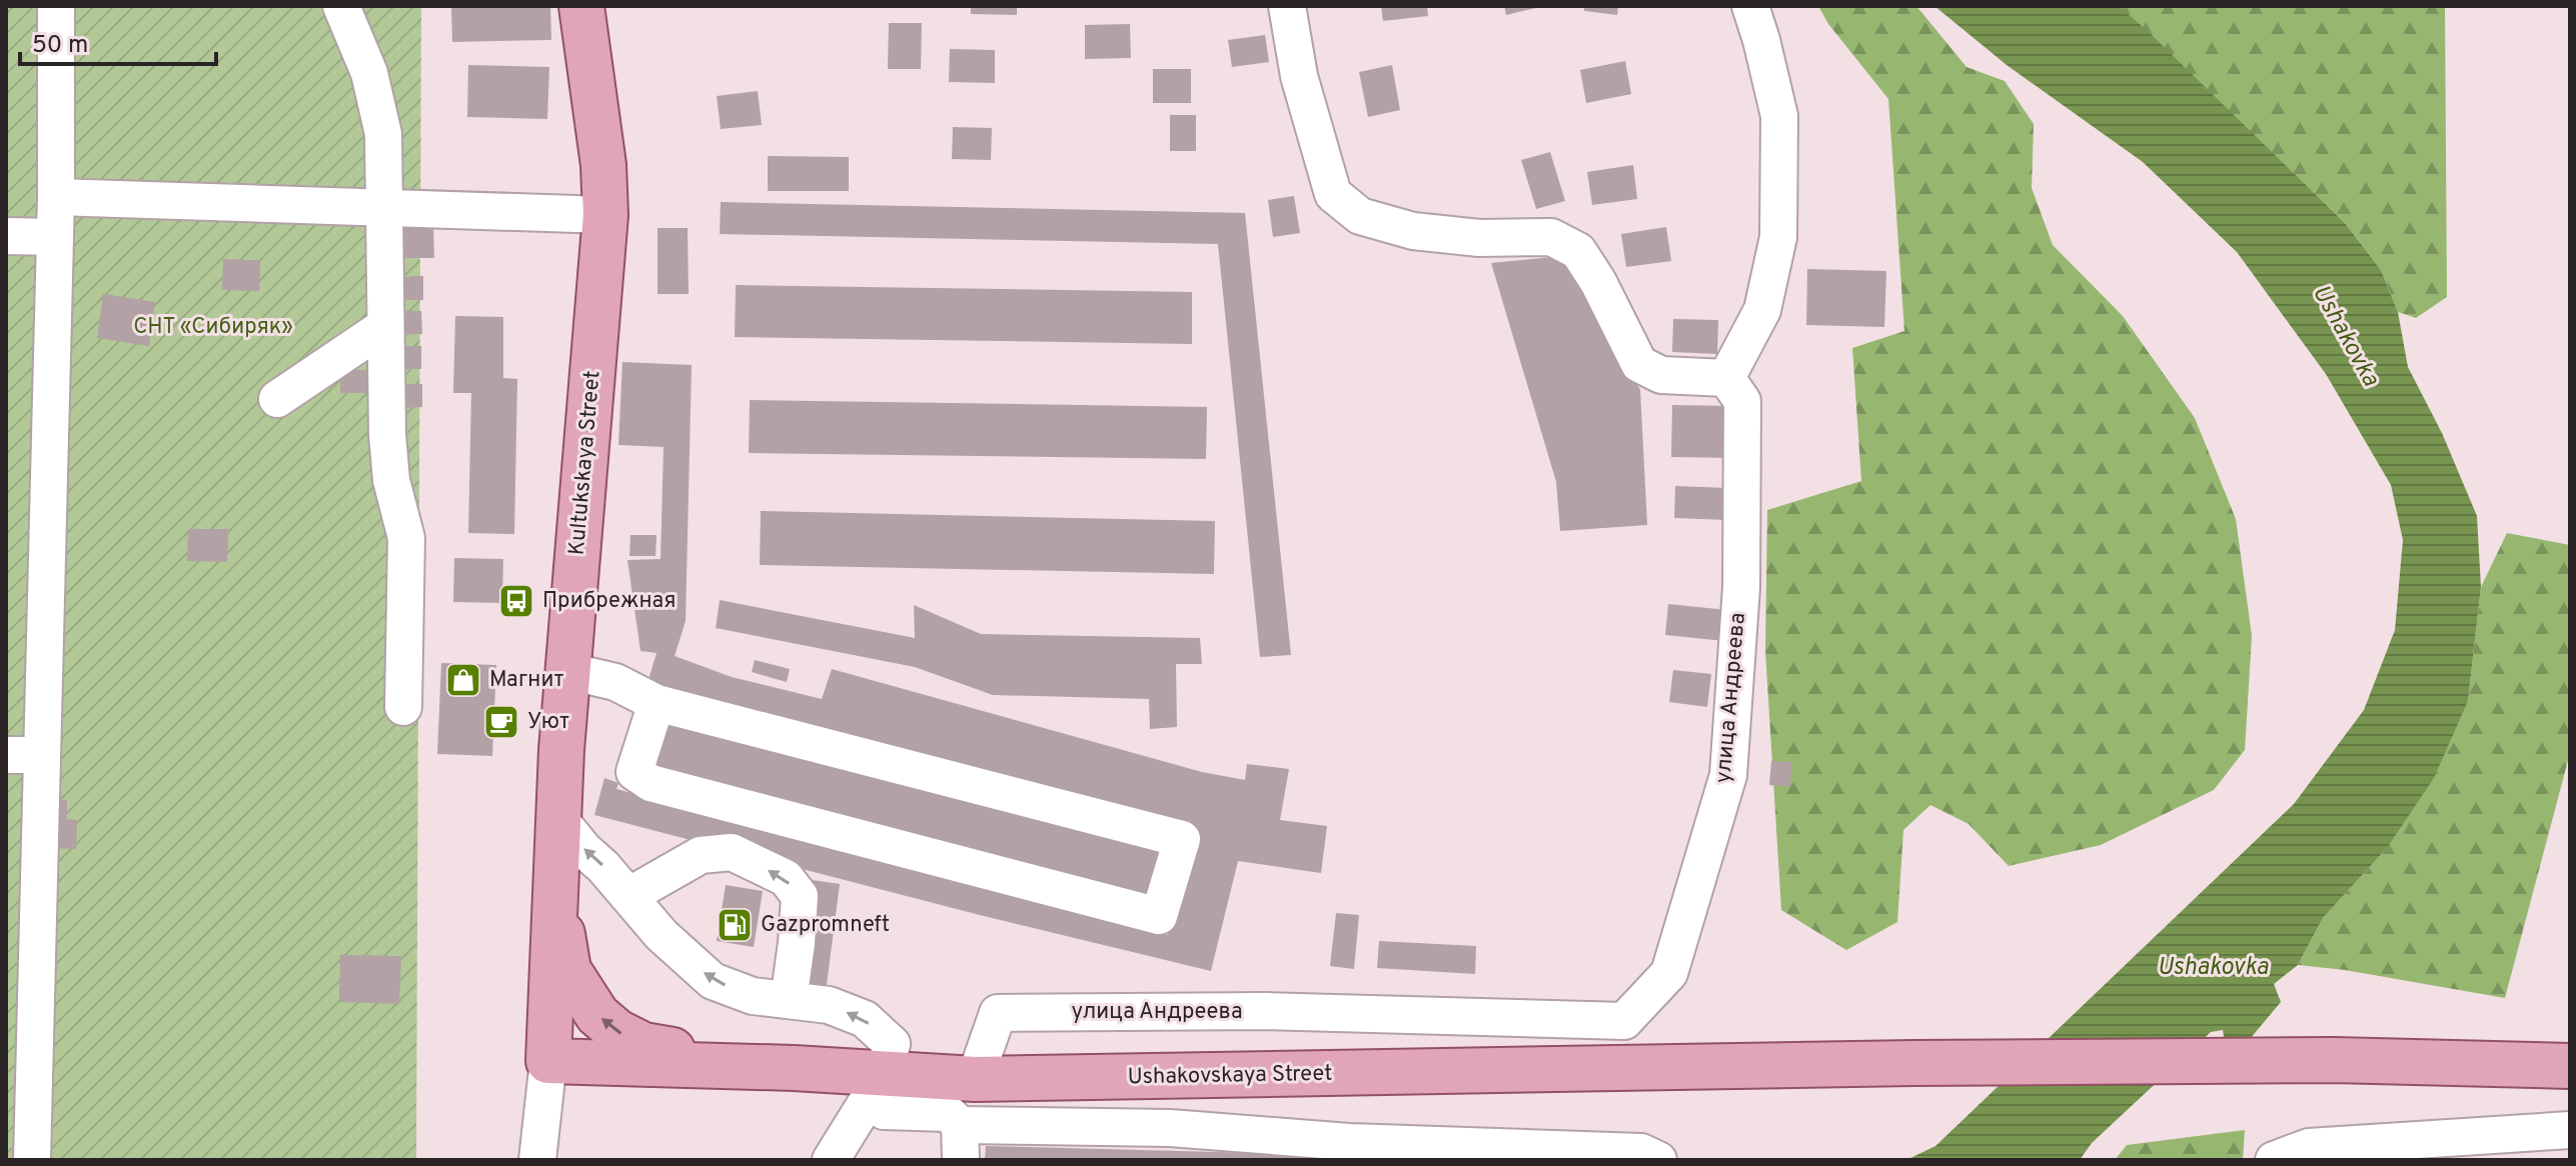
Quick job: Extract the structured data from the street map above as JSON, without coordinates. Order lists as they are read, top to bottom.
{
  "streets": {
    "main road": ["Kultukskaya Street", "Ushakovskaya Street"],
    "street": ["улица Андреева"]
  },
  "crossings": [
    ["Kultukskaya Street", "Ushakovskaya Street"],
    ["улица Андреева", "Ushakovskaya Street"]
  ],
  "water": ["Ushakovka"],
  "parks": ["СНТ «Сибиряк»"],
  "places": {
    "bus stop": ["Прибрежная"],
    "shop": ["Магнит"],
    "cafe": ["Уют"],
    "fuel station": ["Gazpromneft"]
  },
  "scale_bar": "50 m"
}
